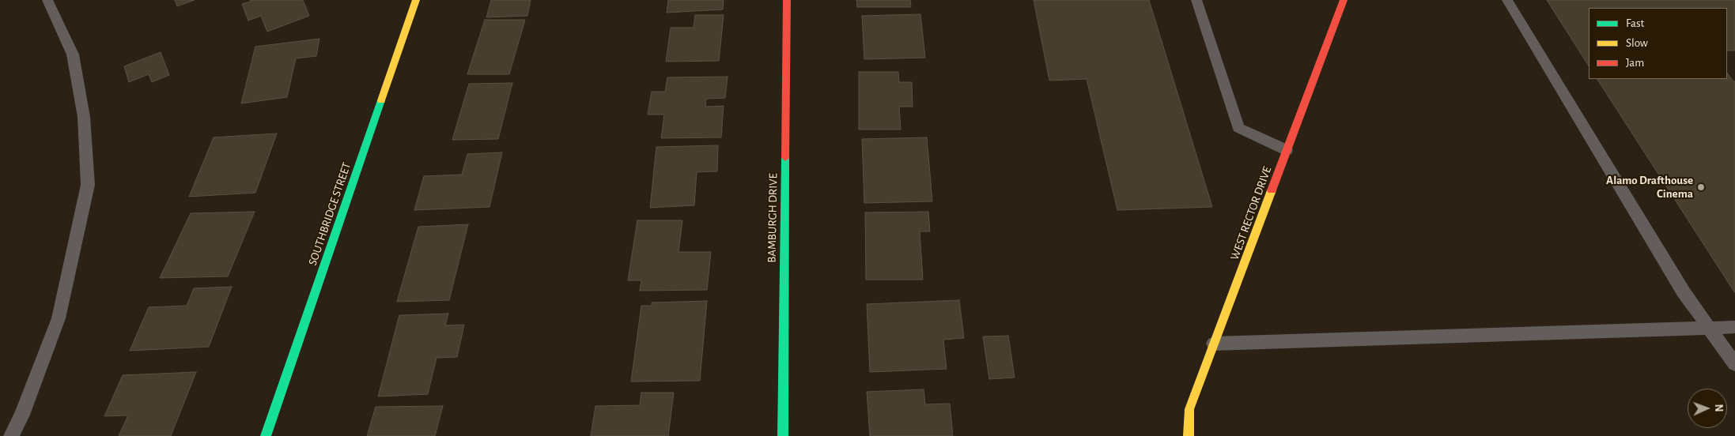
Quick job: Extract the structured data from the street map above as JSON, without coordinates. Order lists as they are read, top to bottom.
{
  "streets": {
    "street": ["WEST RECTOR DRIVE", "SOUTHBRIDGE STREET", "BAMBURGH DRIVE"]
  },
  "places": ["Alamo Drafthouse Cinema"],
  "legend": ["Fast", "Slow", "Jam"],
  "north": "right"
}
